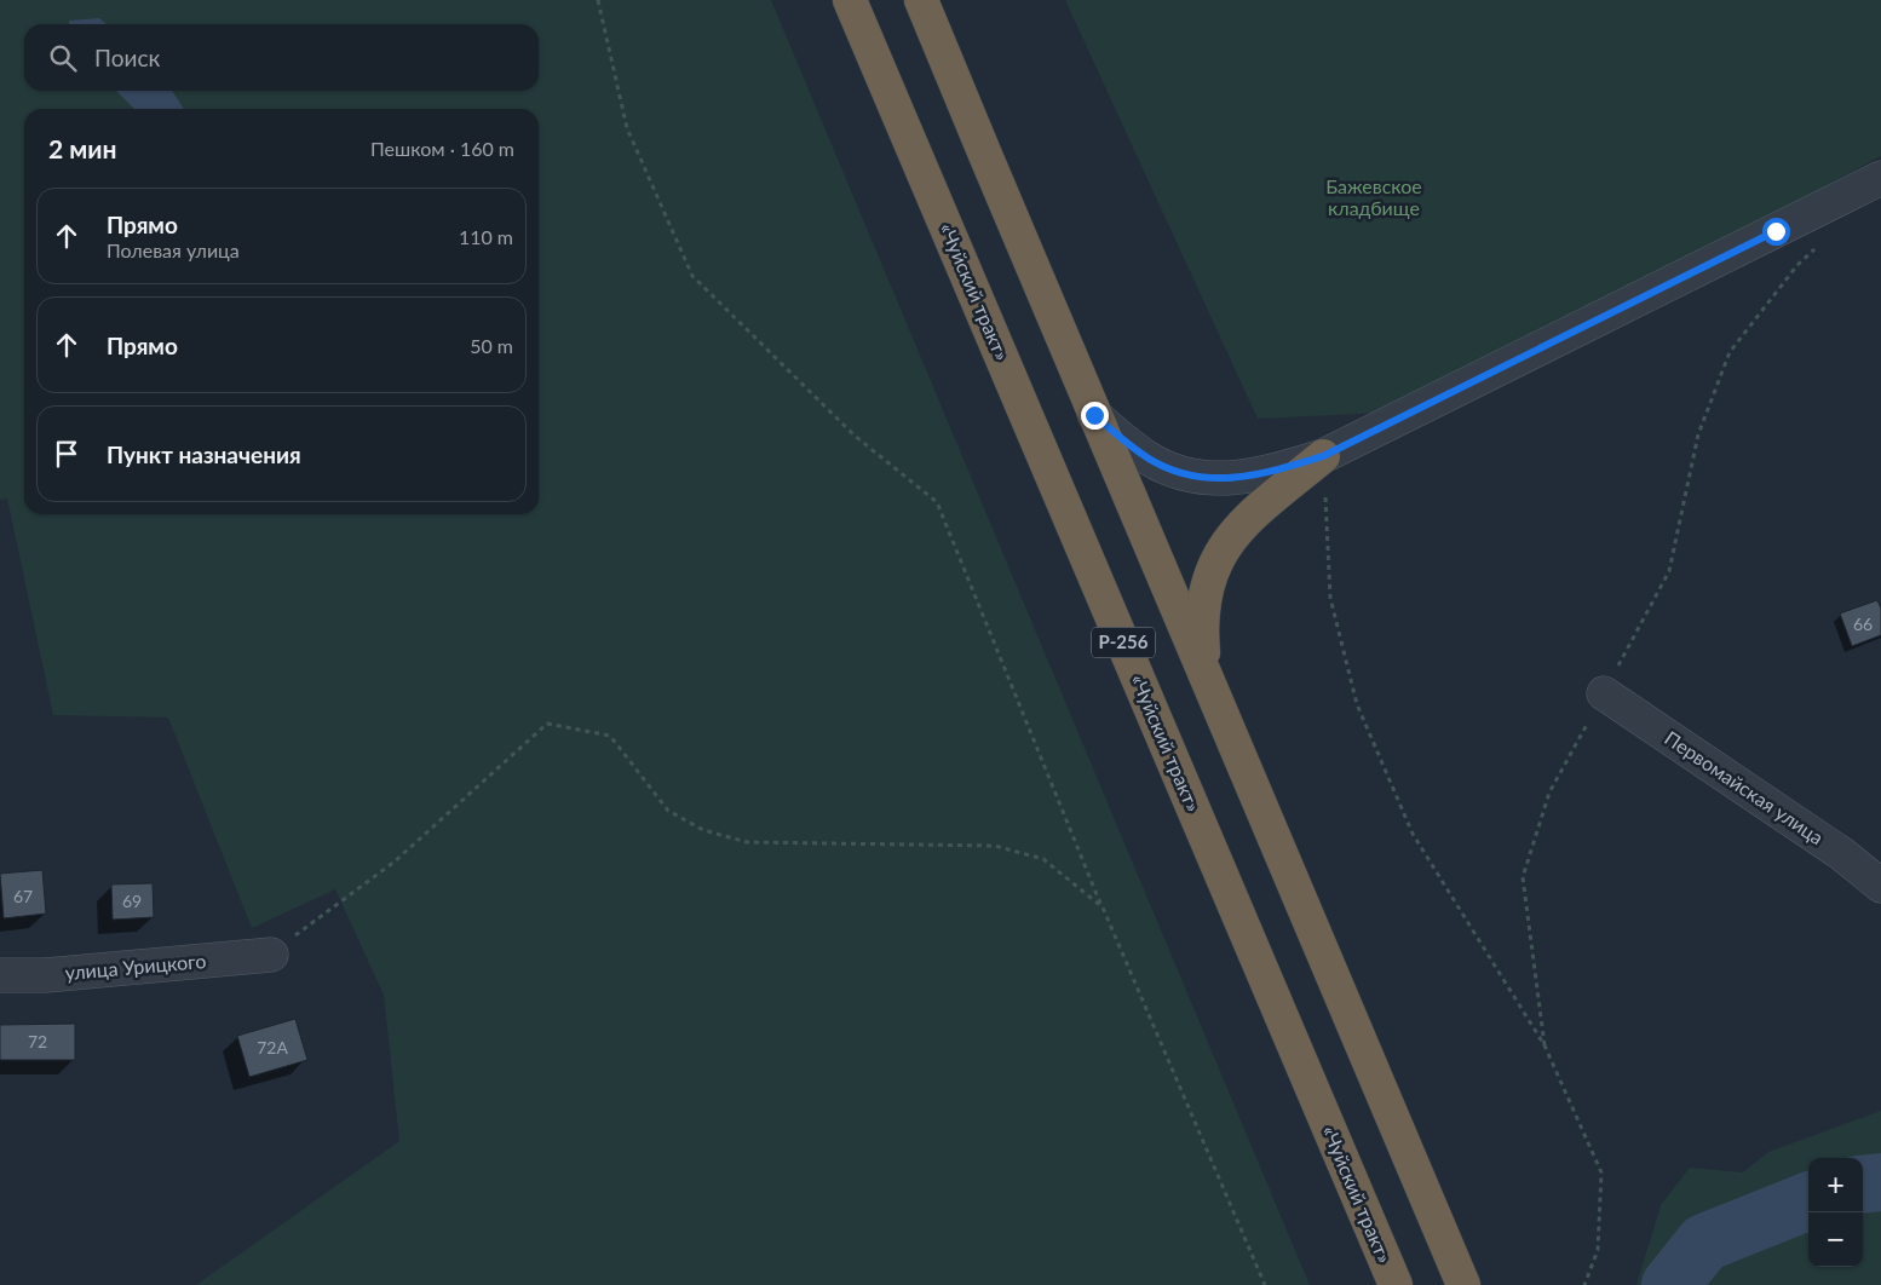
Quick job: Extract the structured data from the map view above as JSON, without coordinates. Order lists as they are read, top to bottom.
{
  "streets": {
    "highway": ["«Чуйский тракт»", "Р-256"],
    "street": ["Первомайская улица", "улица Урицкого"]
  },
  "parks": ["Бажевское кладбище"],
  "house_numbers": [
    "66",
    "67",
    "69",
    "72",
    "72А"
  ],
  "page": {
    "search": "Поиск",
    "heading": ["2 мин", "Пешком · 160 m"],
    "list": [
      ["Прямо", "Полевая улица", "110 m"],
      ["Прямо", "50 m"],
      "Пункт назначения"
    ],
    "map_buttons": ["+", "−"]
  }
}
